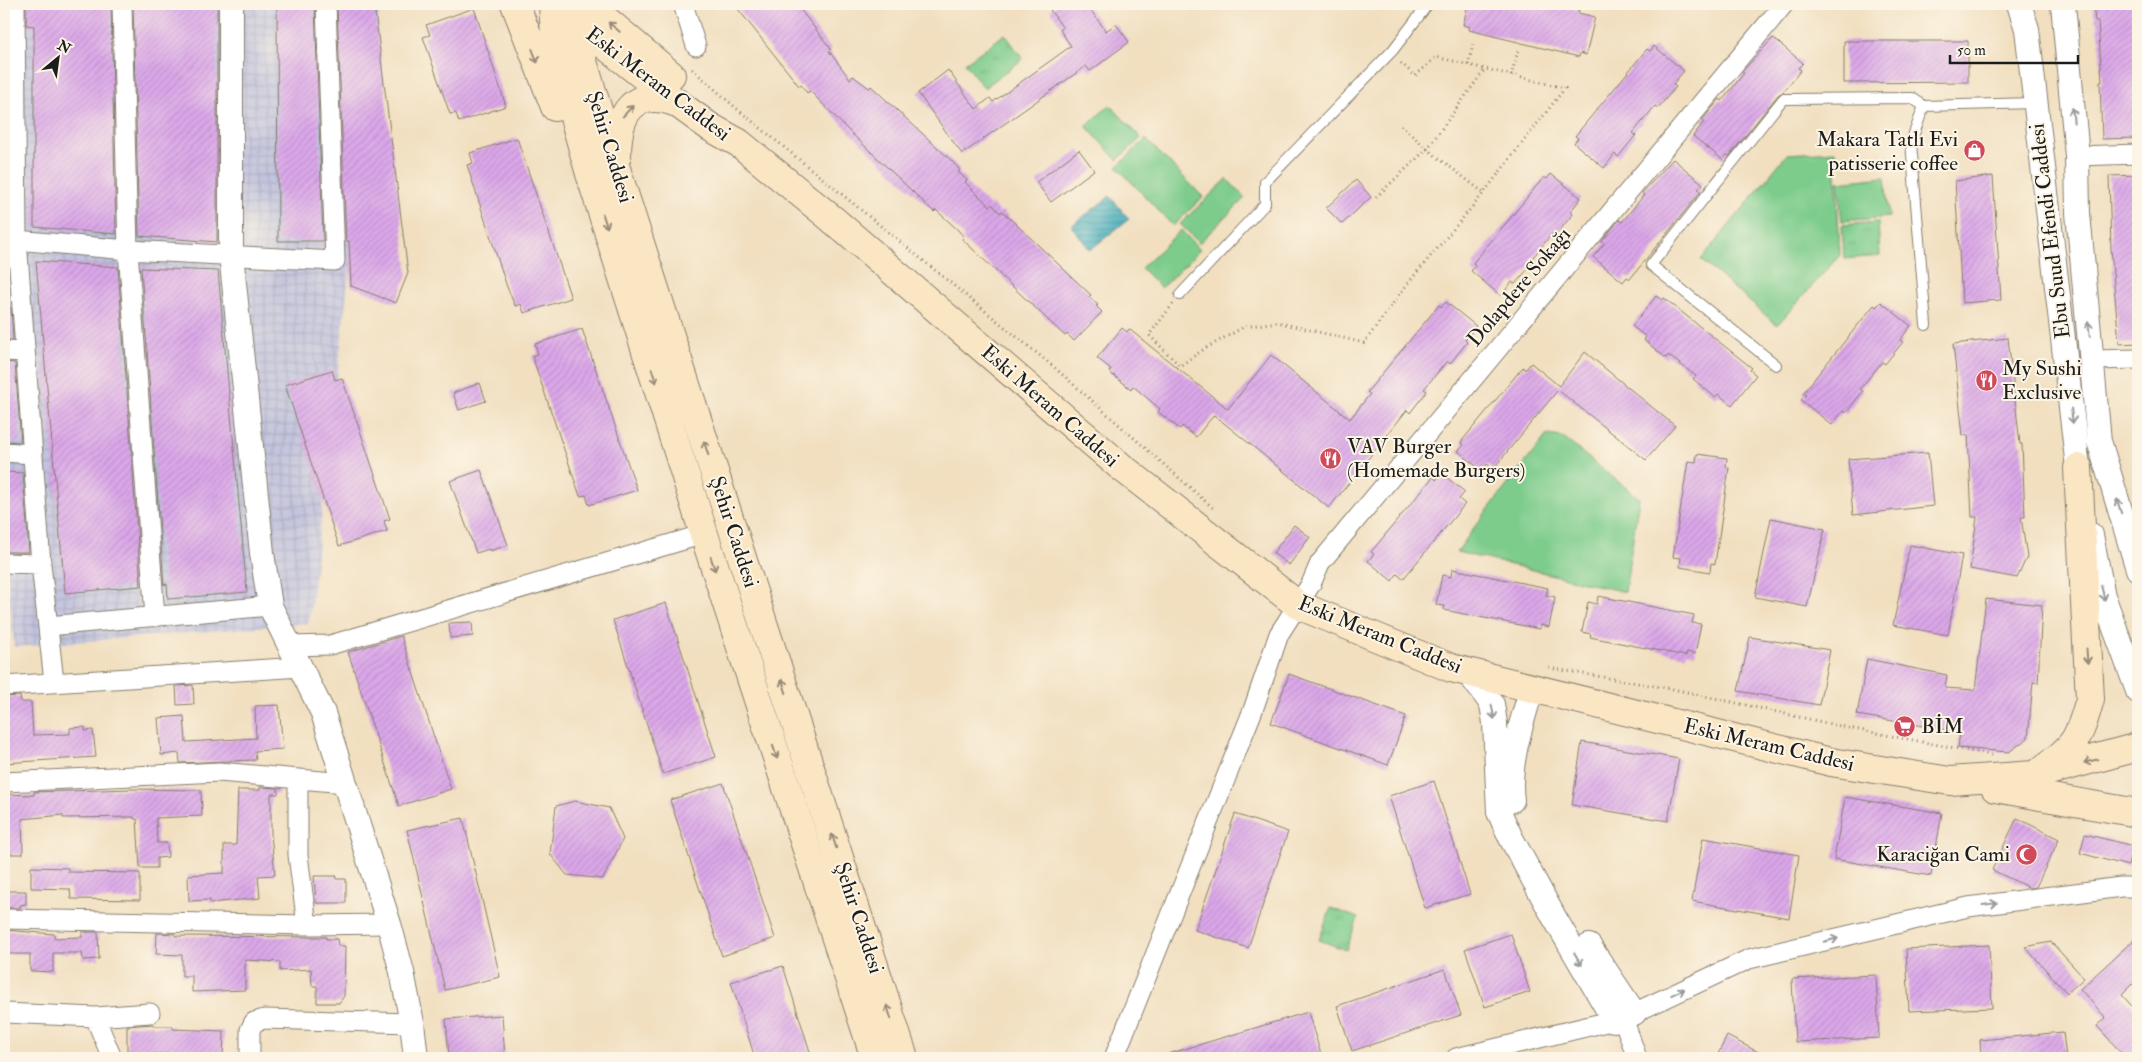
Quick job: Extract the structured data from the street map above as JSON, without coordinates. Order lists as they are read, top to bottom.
{
  "streets": {
    "main road": ["Eski Meram Caddesi", "Şehir Caddesi"],
    "street": ["Ebu Suud Efendi Caddesi", "Dolapdere Sokağı"]
  },
  "crossings": [
    ["Eski Meram Caddesi", "Şehir Caddesi"],
    ["Eski Meram Caddesi", "Dolapdere Sokağı"]
  ],
  "places": {
    "shop": ["Makara Tatlı Evi patisserie coffee"],
    "restaurant": ["My Sushi Exclusive", "VAV Burger (Homemade Burgers)"],
    "supermarket": ["BİM"],
    "mosque": ["Karaciğan Cami"]
  },
  "scale_bar": "50 m",
  "north": "top right"
}
